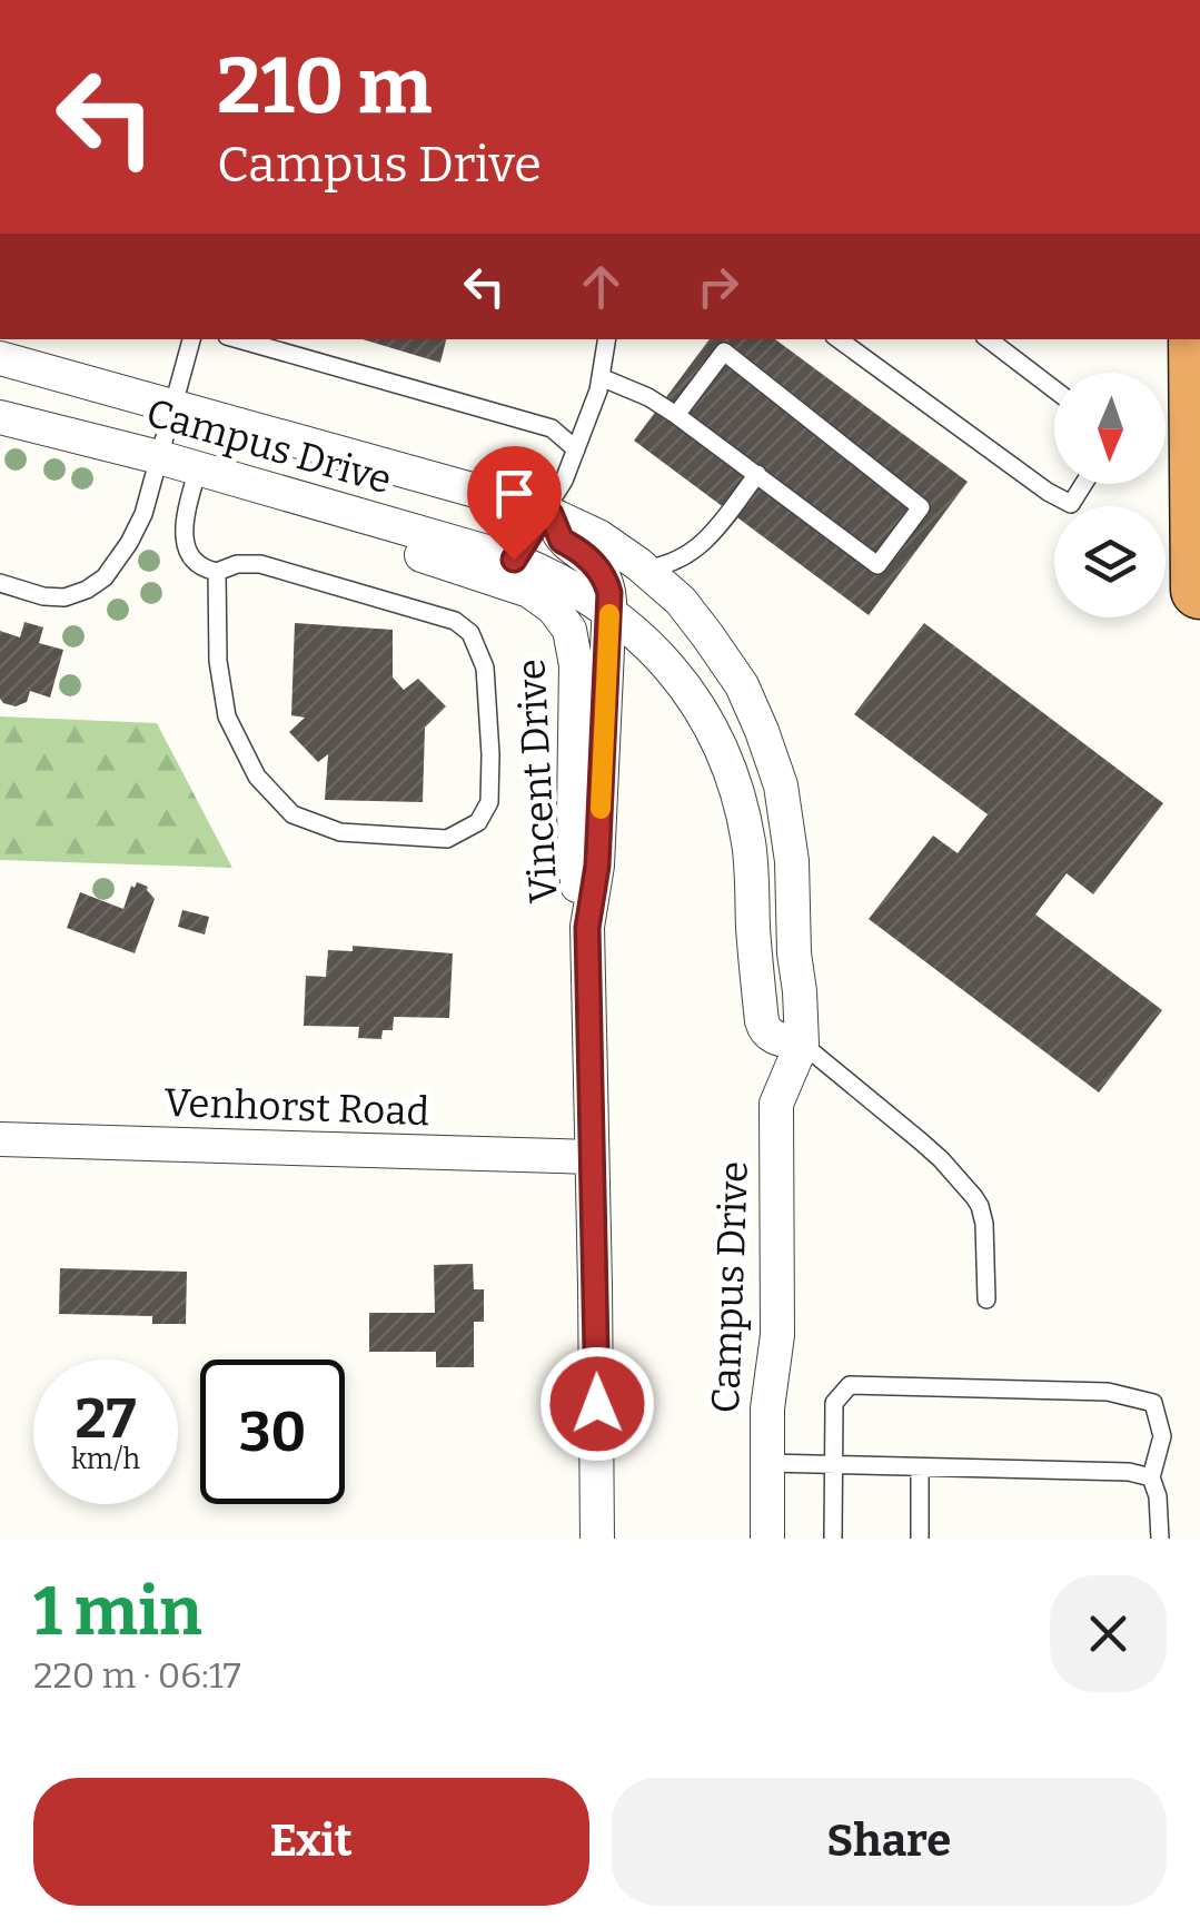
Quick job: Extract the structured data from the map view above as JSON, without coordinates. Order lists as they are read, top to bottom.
{
  "streets": {
    "street": ["Campus Drive", "Vincent Drive", "Venhorst Road"]
  },
  "crossings": [
    ["Campus Drive", "Vincent Drive"],
    ["Vincent Drive", "Venhorst Road"]
  ],
  "north": "bottom",
  "page": {
    "turn": ["210 m", "Campus Drive"],
    "speed": "27 km/h",
    "limit": "30",
    "heading": ["1 min", "220 m · 06:17"],
    "buttons": ["Exit", "Share"]
  }
}
